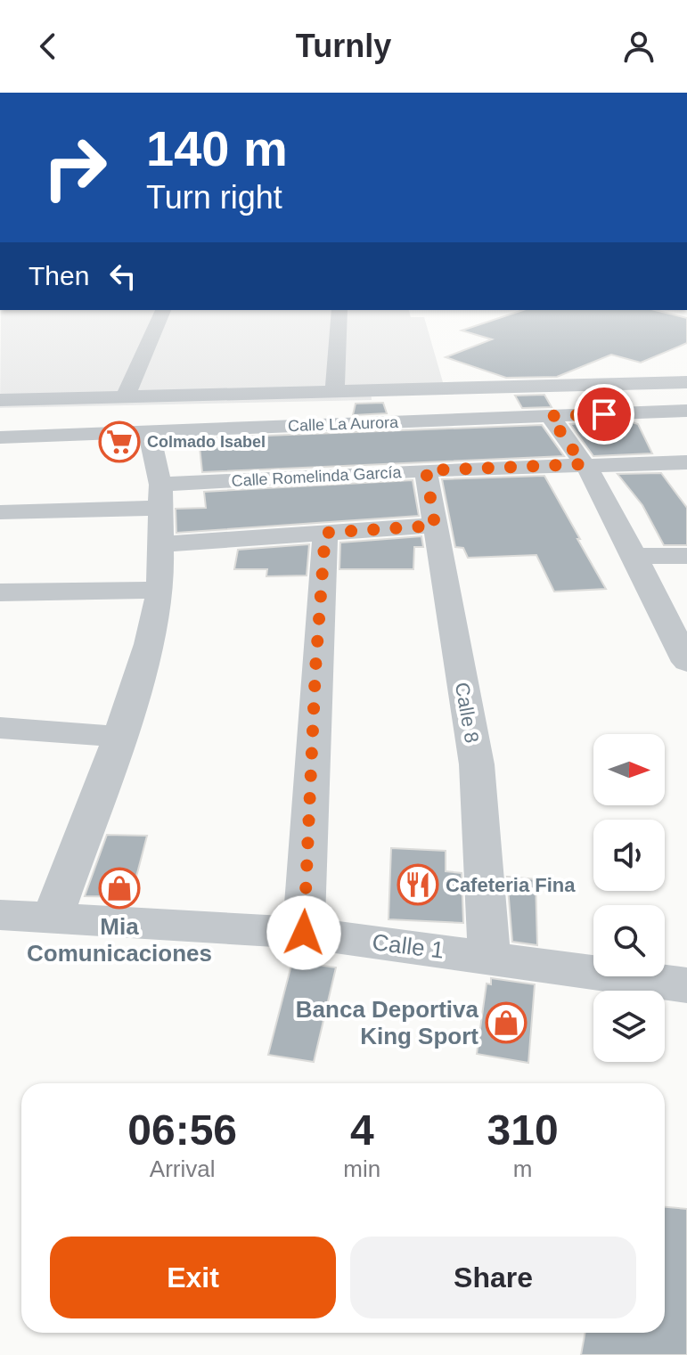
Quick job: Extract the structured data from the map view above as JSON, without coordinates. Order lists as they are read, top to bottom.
{
  "streets": {
    "street": [
      "Calle La Aurora",
      "Calle Romelinda García",
      "Calle 8",
      "Calle 1"
    ]
  },
  "crossings": [
    ["Calle Romelinda García", "Calle 8"],
    ["Calle 8", "Calle 1"]
  ],
  "places": {
    "supermarket": ["Colmado Isabel"],
    "restaurant": ["Cafeteria Fina"],
    "shop": ["Mia Comunicaciones", "Banca Deportiva King Sport"]
  },
  "north": "right",
  "page": {
    "header": "Turnly",
    "turn": ["140 m", "Turn right"],
    "then": "Then",
    "eta": [
      "06:56",
      "Arrival",
      "4",
      "min",
      "310",
      "m"
    ],
    "buttons": ["Exit", "Share"]
  }
}
